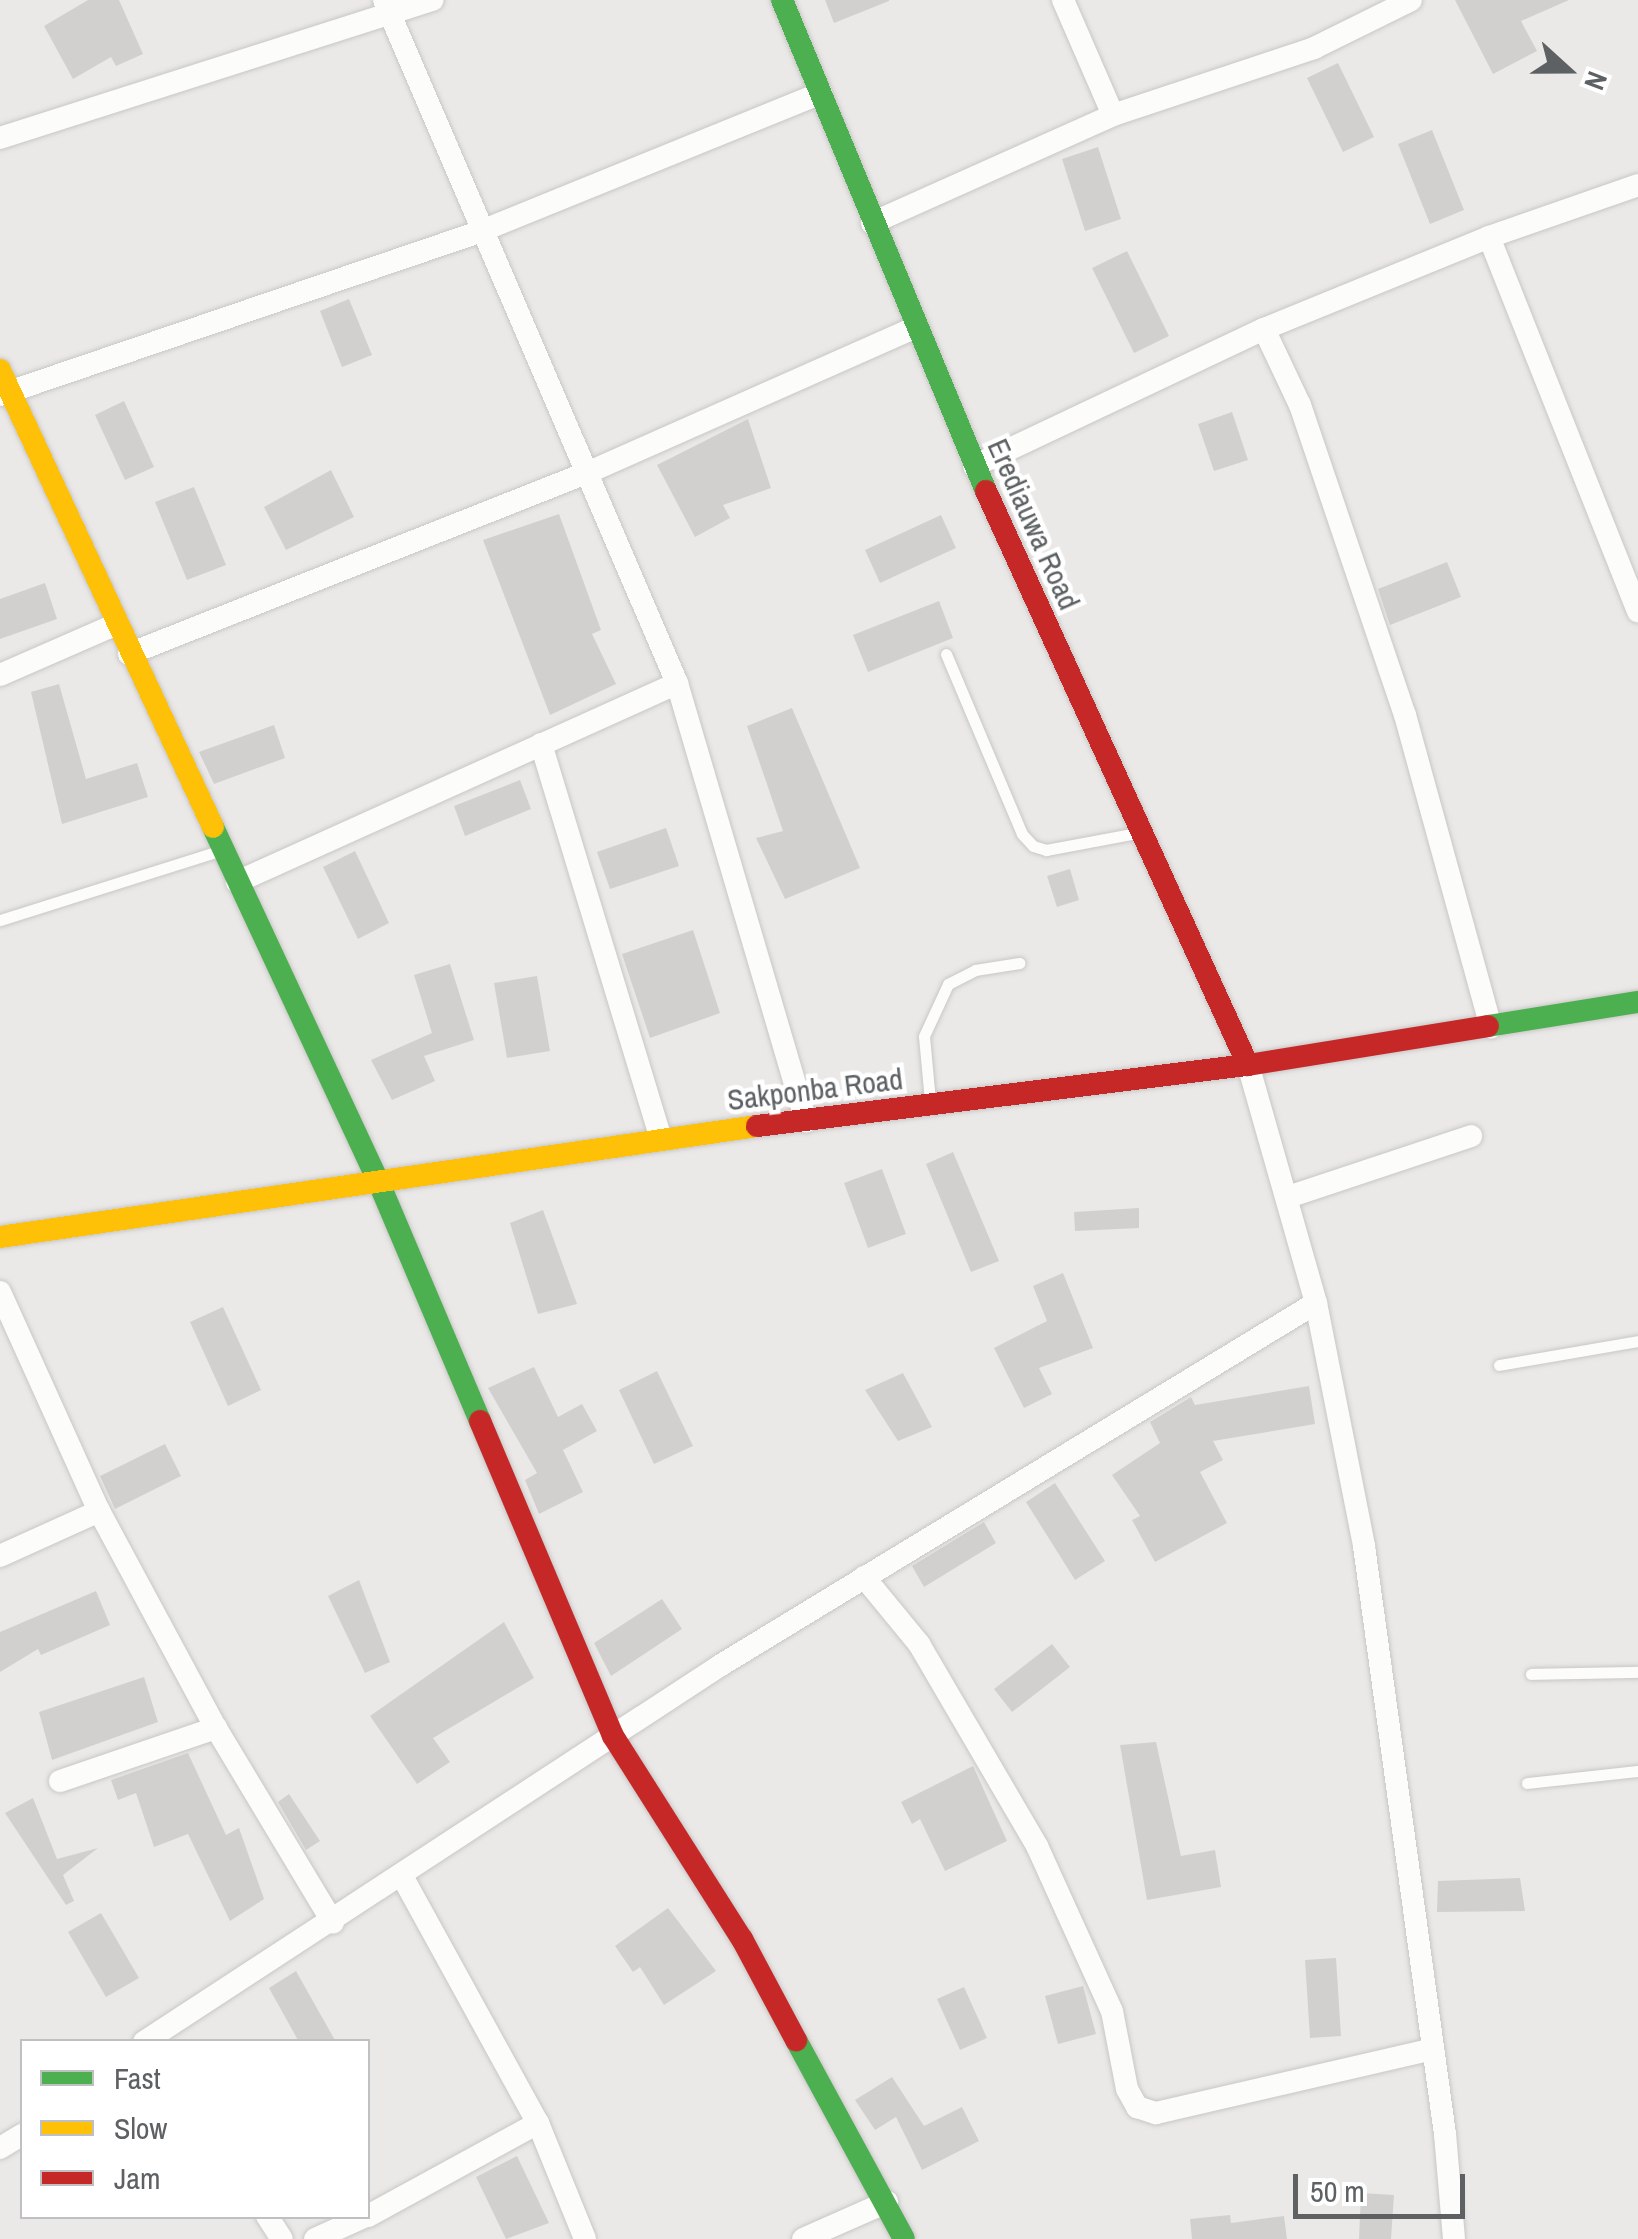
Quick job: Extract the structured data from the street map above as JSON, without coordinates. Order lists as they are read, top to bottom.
{
  "streets": {
    "street": ["Erediauwa Road", "Sakponba Road"]
  },
  "crossings": [
    ["Erediauwa Road", "Sakponba Road"]
  ],
  "legend": ["Fast", "Slow", "Jam"],
  "scale_bar": "50 m",
  "north": "right"
}
